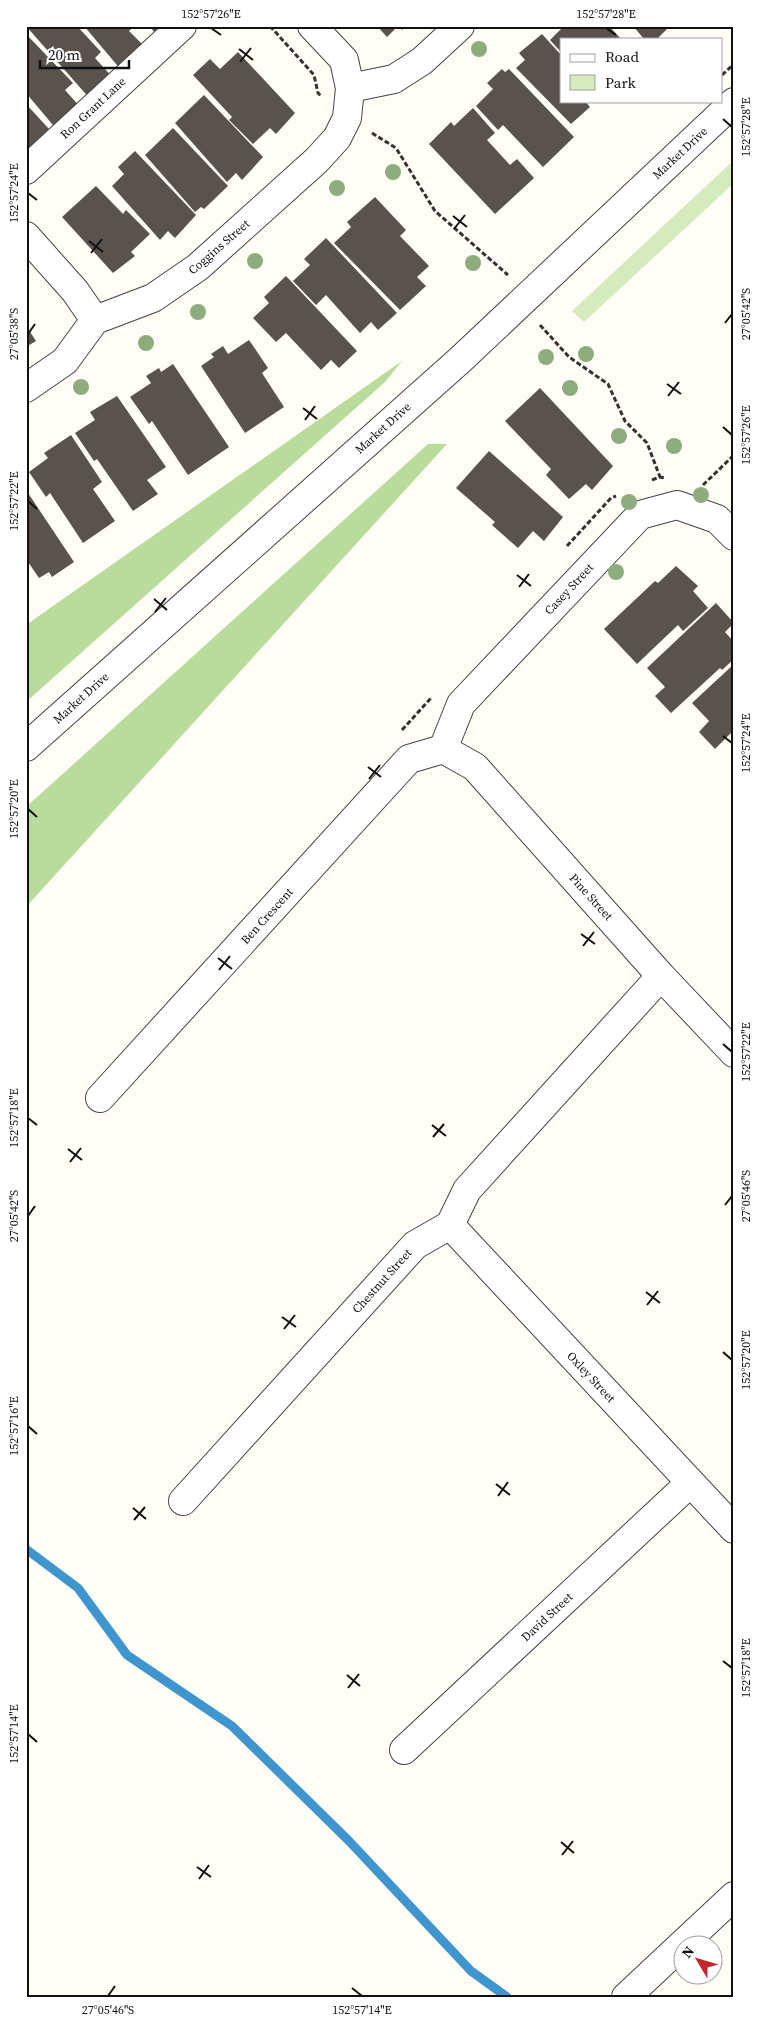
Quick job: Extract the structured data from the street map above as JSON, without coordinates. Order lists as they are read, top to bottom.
{
  "streets": {
    "street": [
      "Ron Grant Lane",
      "Market Drive",
      "Coggins Street",
      "Casey Street",
      "Pine Street",
      "Ben Crescent",
      "Chestnut Street",
      "Oxley Street",
      "David Street"
    ]
  },
  "crossings": [
    ["Casey Street", "Pine Street"],
    ["Casey Street", "Ben Crescent"],
    ["Pine Street", "Ben Crescent"],
    ["Chestnut Street", "Oxley Street"],
    ["Oxley Street", "David Street"]
  ],
  "legend": ["Road", "Park"],
  "scale_bar": "20 m",
  "north": "top left",
  "coordinates": [
    "152°57'26\"E",
    "152°57'28\"E",
    "152°57'24\"E",
    "27°05'42\"S",
    "27°05'38\"S",
    "152°57'22\"E",
    "152°57'20\"E",
    "152°57'18\"E",
    "27°05'46\"S",
    "152°57'16\"E",
    "152°57'14\"E"
  ]
}
